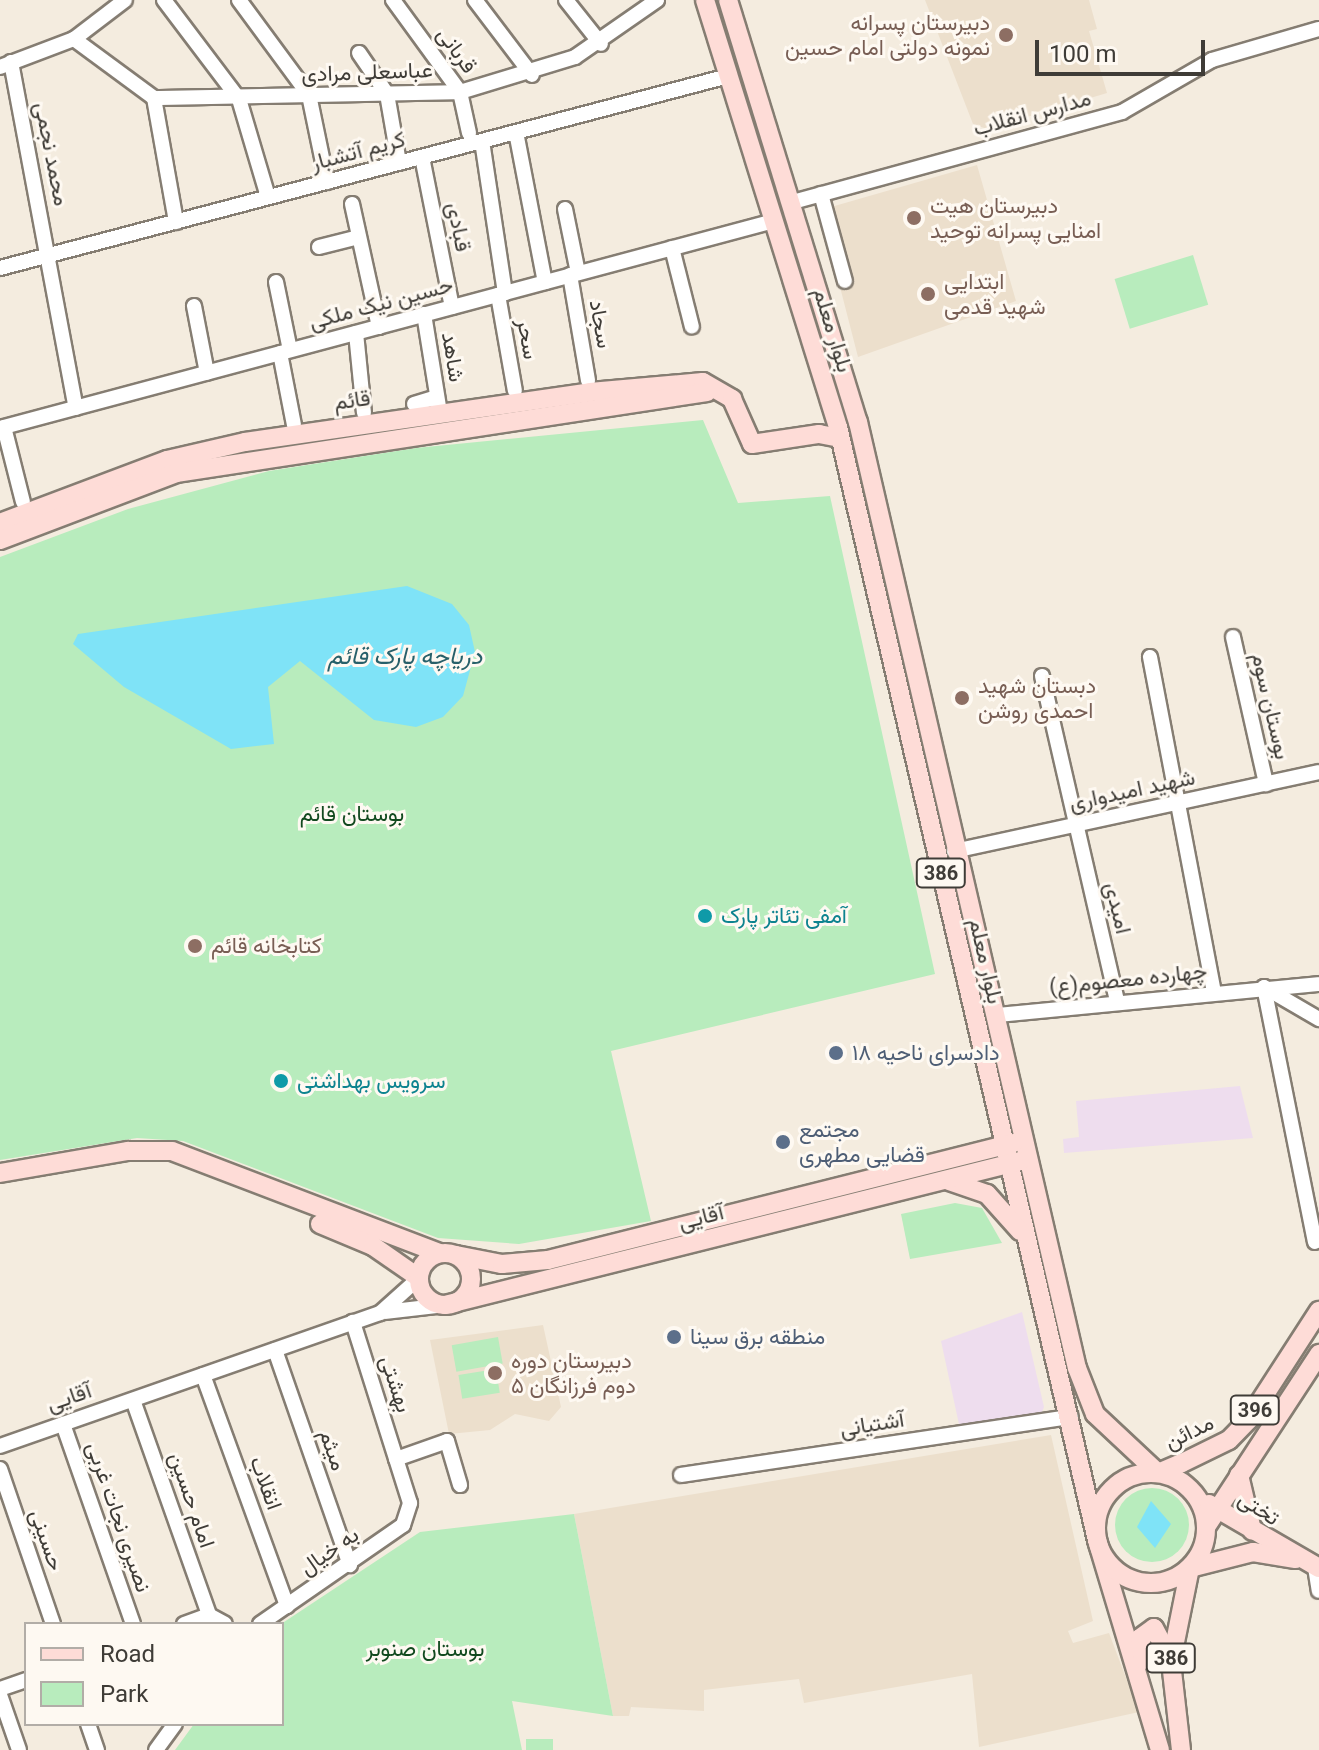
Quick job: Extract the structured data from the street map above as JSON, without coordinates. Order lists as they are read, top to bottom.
{
  "streets": {
    "main road": [
      "بلوار معلم",
      "قائم",
      "386",
      "آقایی",
      "396",
      "مدائن",
      "تختی"
    ],
    "street": [
      "قربانی",
      "عباسعلی مرادی",
      "مدارس انقلاب",
      "کریم آتشبار",
      "محمد نجمی",
      "قبادی",
      "حسین نیک ملکی",
      "سجاد",
      "سحر",
      "شاهد",
      "بوستان سوم",
      "شهيد امیدواری",
      "امیدی",
      "چهارده معصوم(ع)",
      "بهشتی",
      "آشتیانی",
      "میثم",
      "انقلاب",
      "امام حسین",
      "نصیری نجات غربی",
      "حسینی",
      "به خیال"
    ]
  },
  "crossings": [
    ["قربانی", "عباسعلی مرادی"],
    ["قربانی", "کریم آتشبار"],
    ["قربانی", "حسین نیک ملکی"],
    ["قربانی", "سحر"],
    ["مدارس انقلاب", "بلوار معلم"],
    ["کریم آتشبار", "محمد نجمی"],
    ["کریم آتشبار", "قبادی"],
    ["کریم آتشبار", "بلوار معلم"],
    ["محمد نجمی", "حسین نیک ملکی"],
    ["قبادی", "حسین نیک ملکی"],
    ["حسین نیک ملکی", "سجاد"],
    ["حسین نیک ملکی", "بلوار معلم"],
    ["حسین نیک ملکی", "سحر"],
    ["حسین نیک ملکی", "شاهد"],
    ["بلوار معلم", "شهيد امیدواری"],
    ["بلوار معلم", "386"],
    ["بلوار معلم", "چهارده معصوم(ع)"],
    ["بلوار معلم", "آقایی"],
    ["بلوار معلم", "396"],
    ["بلوار معلم", "آشتیانی"],
    ["بلوار معلم", "مدائن"],
    ["بلوار معلم", "تختی"],
    ["بوستان سوم", "شهيد امیدواری"],
    ["شهيد امیدواری", "امیدی"],
    ["386", "396"],
    ["386", "مدائن"],
    ["386", "تختی"],
    ["امیدی", "چهارده معصوم(ع)"],
    ["آقایی", "بهشتی"],
    ["آقایی", "میثم"],
    ["آقایی", "انقلاب"],
    ["آقایی", "امام حسین"],
    ["آقایی", "نصیری نجات غربی"],
    ["بهشتی", "به خیال"],
    ["396", "مدائن"],
    ["396", "تختی"],
    ["مدائن", "تختی"],
    ["میثم", "به خیال"],
    ["انقلاب", "به خیال"]
  ],
  "water": ["دریاچه پارک قائم"],
  "parks": ["بوستان قائم", "بوستان صنوبر"],
  "places": [
    "دبیرستان پسرانه نمونه دولتی امام حسین",
    "دبیرستان هیت امنایی پسرانه توحید",
    "ابتدایی شهید قدمی",
    "دبستان شهید احمدی روشن",
    "آمفی تئاتر پارک",
    "کتابخانه قائم",
    "دادسرای ناحیه ۱۸",
    "سرویس بهداشتی",
    "مجتمع قضایی مطهری",
    "منطقه برق سینا",
    "دبیرستان دوره دوم فرزانگان ۵"
  ],
  "legend": ["Road", "Park"],
  "scale_bar": "100 m"
}
